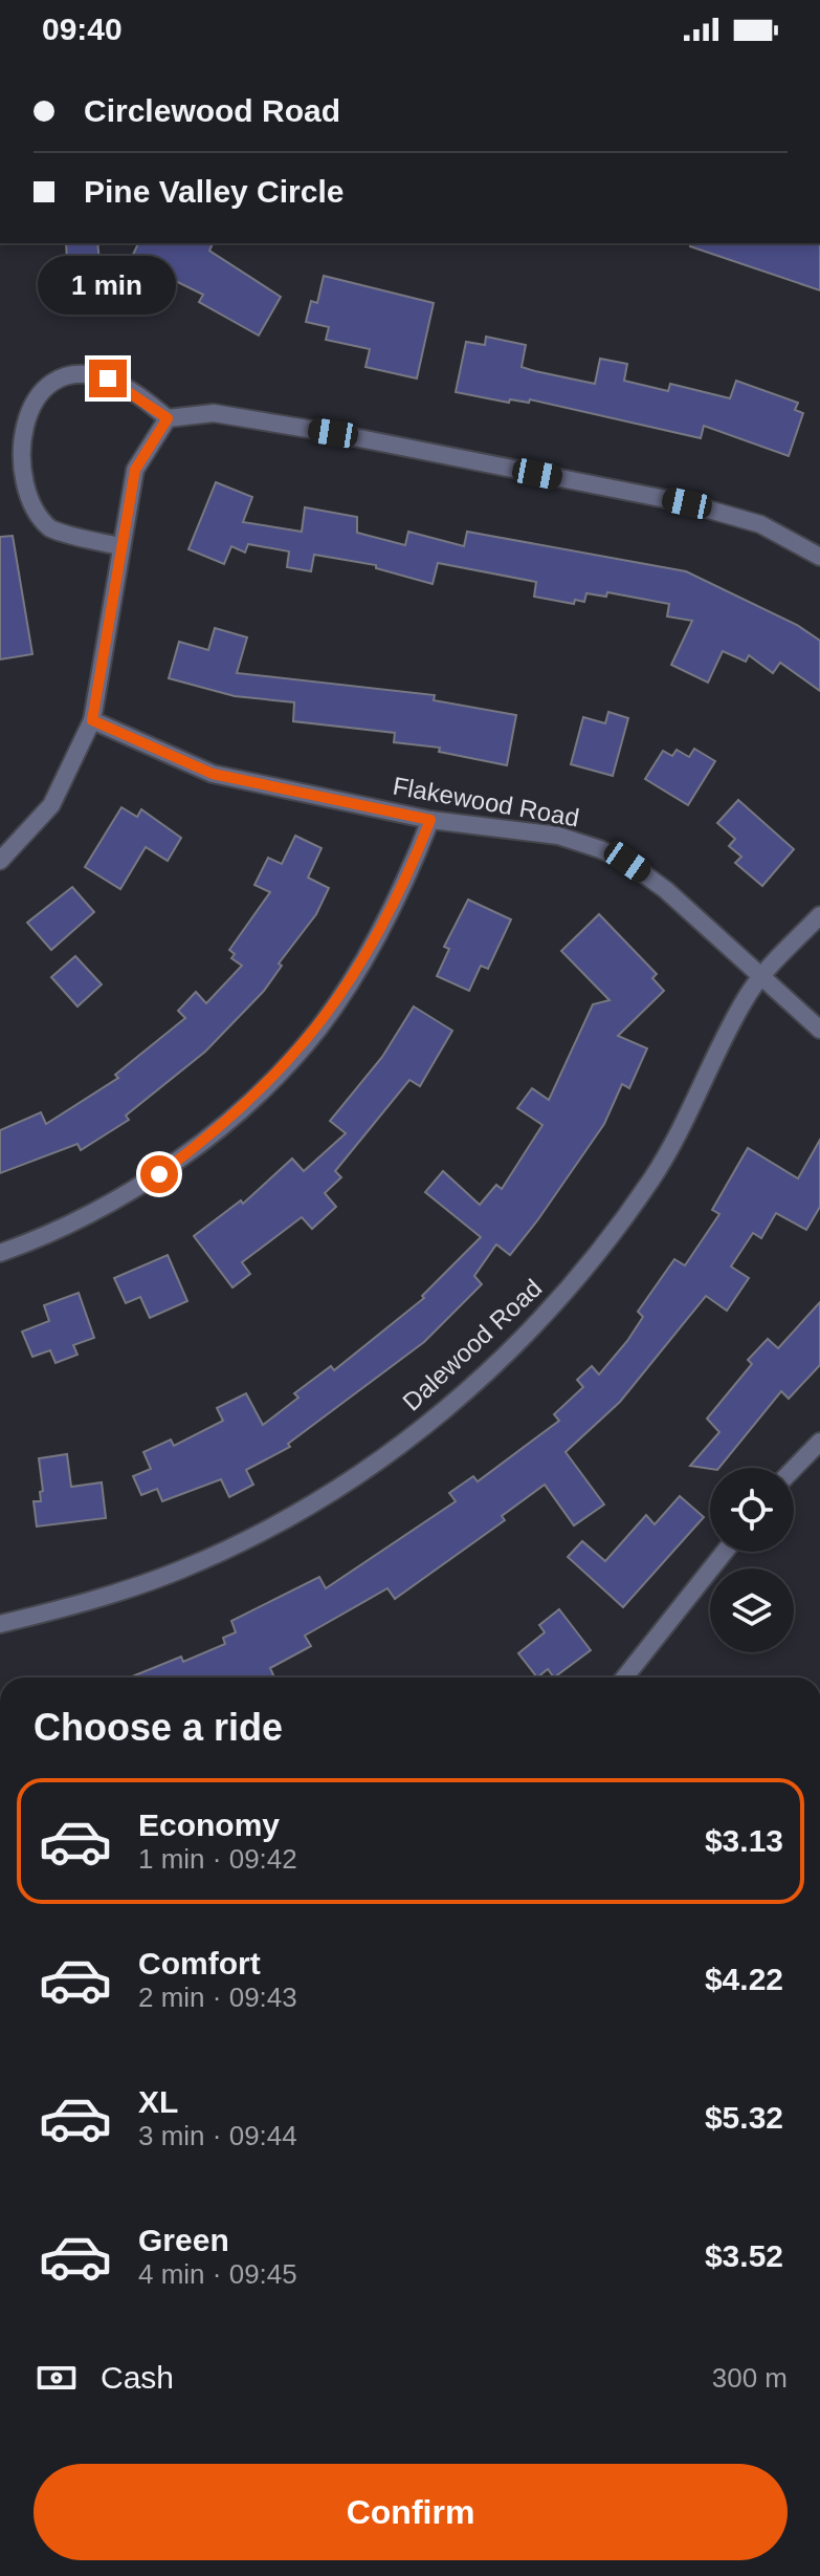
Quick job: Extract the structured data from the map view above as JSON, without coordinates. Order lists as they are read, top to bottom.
{
  "streets": {
    "street": ["Flakewood Road", "Dalewood Road"]
  },
  "crossings": [
    ["Flakewood Road", "Dalewood Road"]
  ],
  "page": {
    "status": "09:40",
    "banner": ["Circlewood Road", "Pine Valley Circle"],
    "bubble": "1 min",
    "heading": "Choose a ride",
    "list": [
      {
        "name": "Economy",
        "note": "1 min · 09:42",
        "value": "$3.13"
      },
      {
        "name": "Comfort",
        "note": "2 min · 09:43",
        "value": "$4.22"
      },
      {
        "name": "XL",
        "note": "3 min · 09:44",
        "value": "$5.32"
      },
      {
        "name": "Green",
        "note": "4 min · 09:45",
        "value": "$3.52"
      }
    ],
    "pay": ["Cash", "300 m"],
    "buttons": "Confirm"
  }
}
